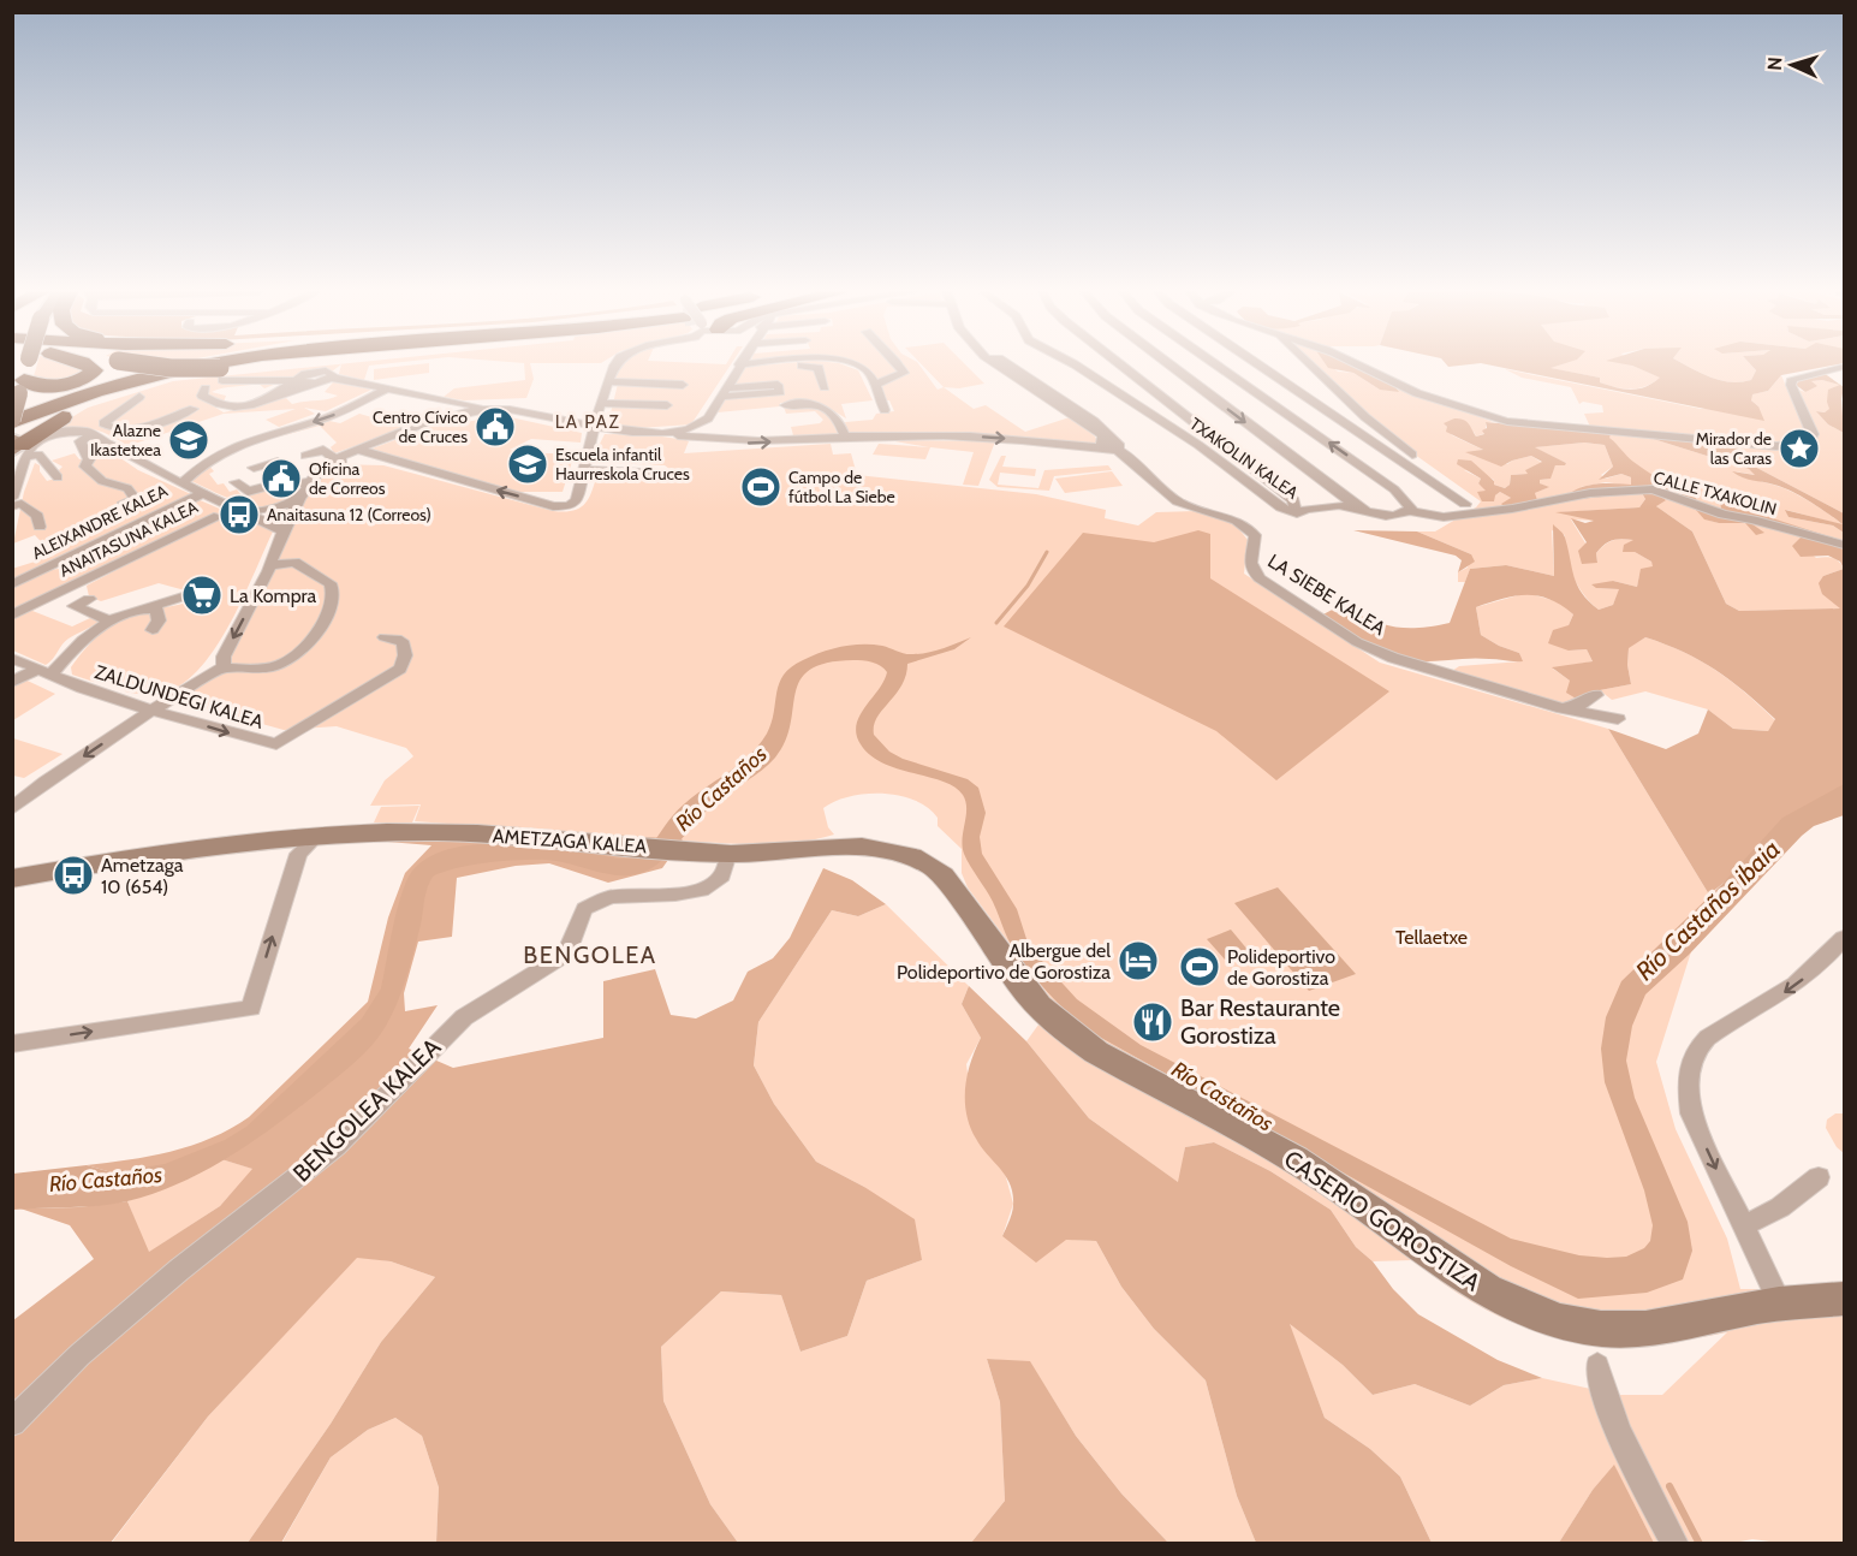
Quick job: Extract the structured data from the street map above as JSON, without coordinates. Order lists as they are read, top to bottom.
{
  "streets": {
    "street": [
      "TXAKOLIN KALEA",
      "CALLE TXAKOLIN",
      "ALEIXANDRE KALEA",
      "ANAITASUNA KALEA",
      "LA SIEBE KALEA",
      "ZALDUNDEGI KALEA",
      "AMETZAGA KALEA",
      "BENGOLEA KALEA",
      "CASERIO GOROSTIZA"
    ]
  },
  "crossings": [
    ["AMETZAGA KALEA", "BENGOLEA KALEA"],
    ["AMETZAGA KALEA", "CASERIO GOROSTIZA"]
  ],
  "districts": ["LA PAZ", "BENGOLEA"],
  "water": ["Río Castaños", "Río Castaños ibaia"],
  "parks": ["Tellaetxe"],
  "places": {
    "public building": ["Centro Cívico de Cruces", "Oficina de Correos"],
    "school or university": ["Alazne Ikastetxea", "Escuela infantil Haurreskola Cruces"],
    "place": ["Mirador de las Caras"],
    "sports": ["Campo de fútbol La Siebe", "Polideportivo de Gorostiza"],
    "bus stop": ["Anaitasuna 12 (Correos)", "Ametzaga 10 (654)"],
    "supermarket": ["La Kompra"],
    "hotel": ["Albergue del Polideportivo de Gorostiza"],
    "restaurant": ["Bar Restaurante Gorostiza"]
  },
  "north": "left"
}
